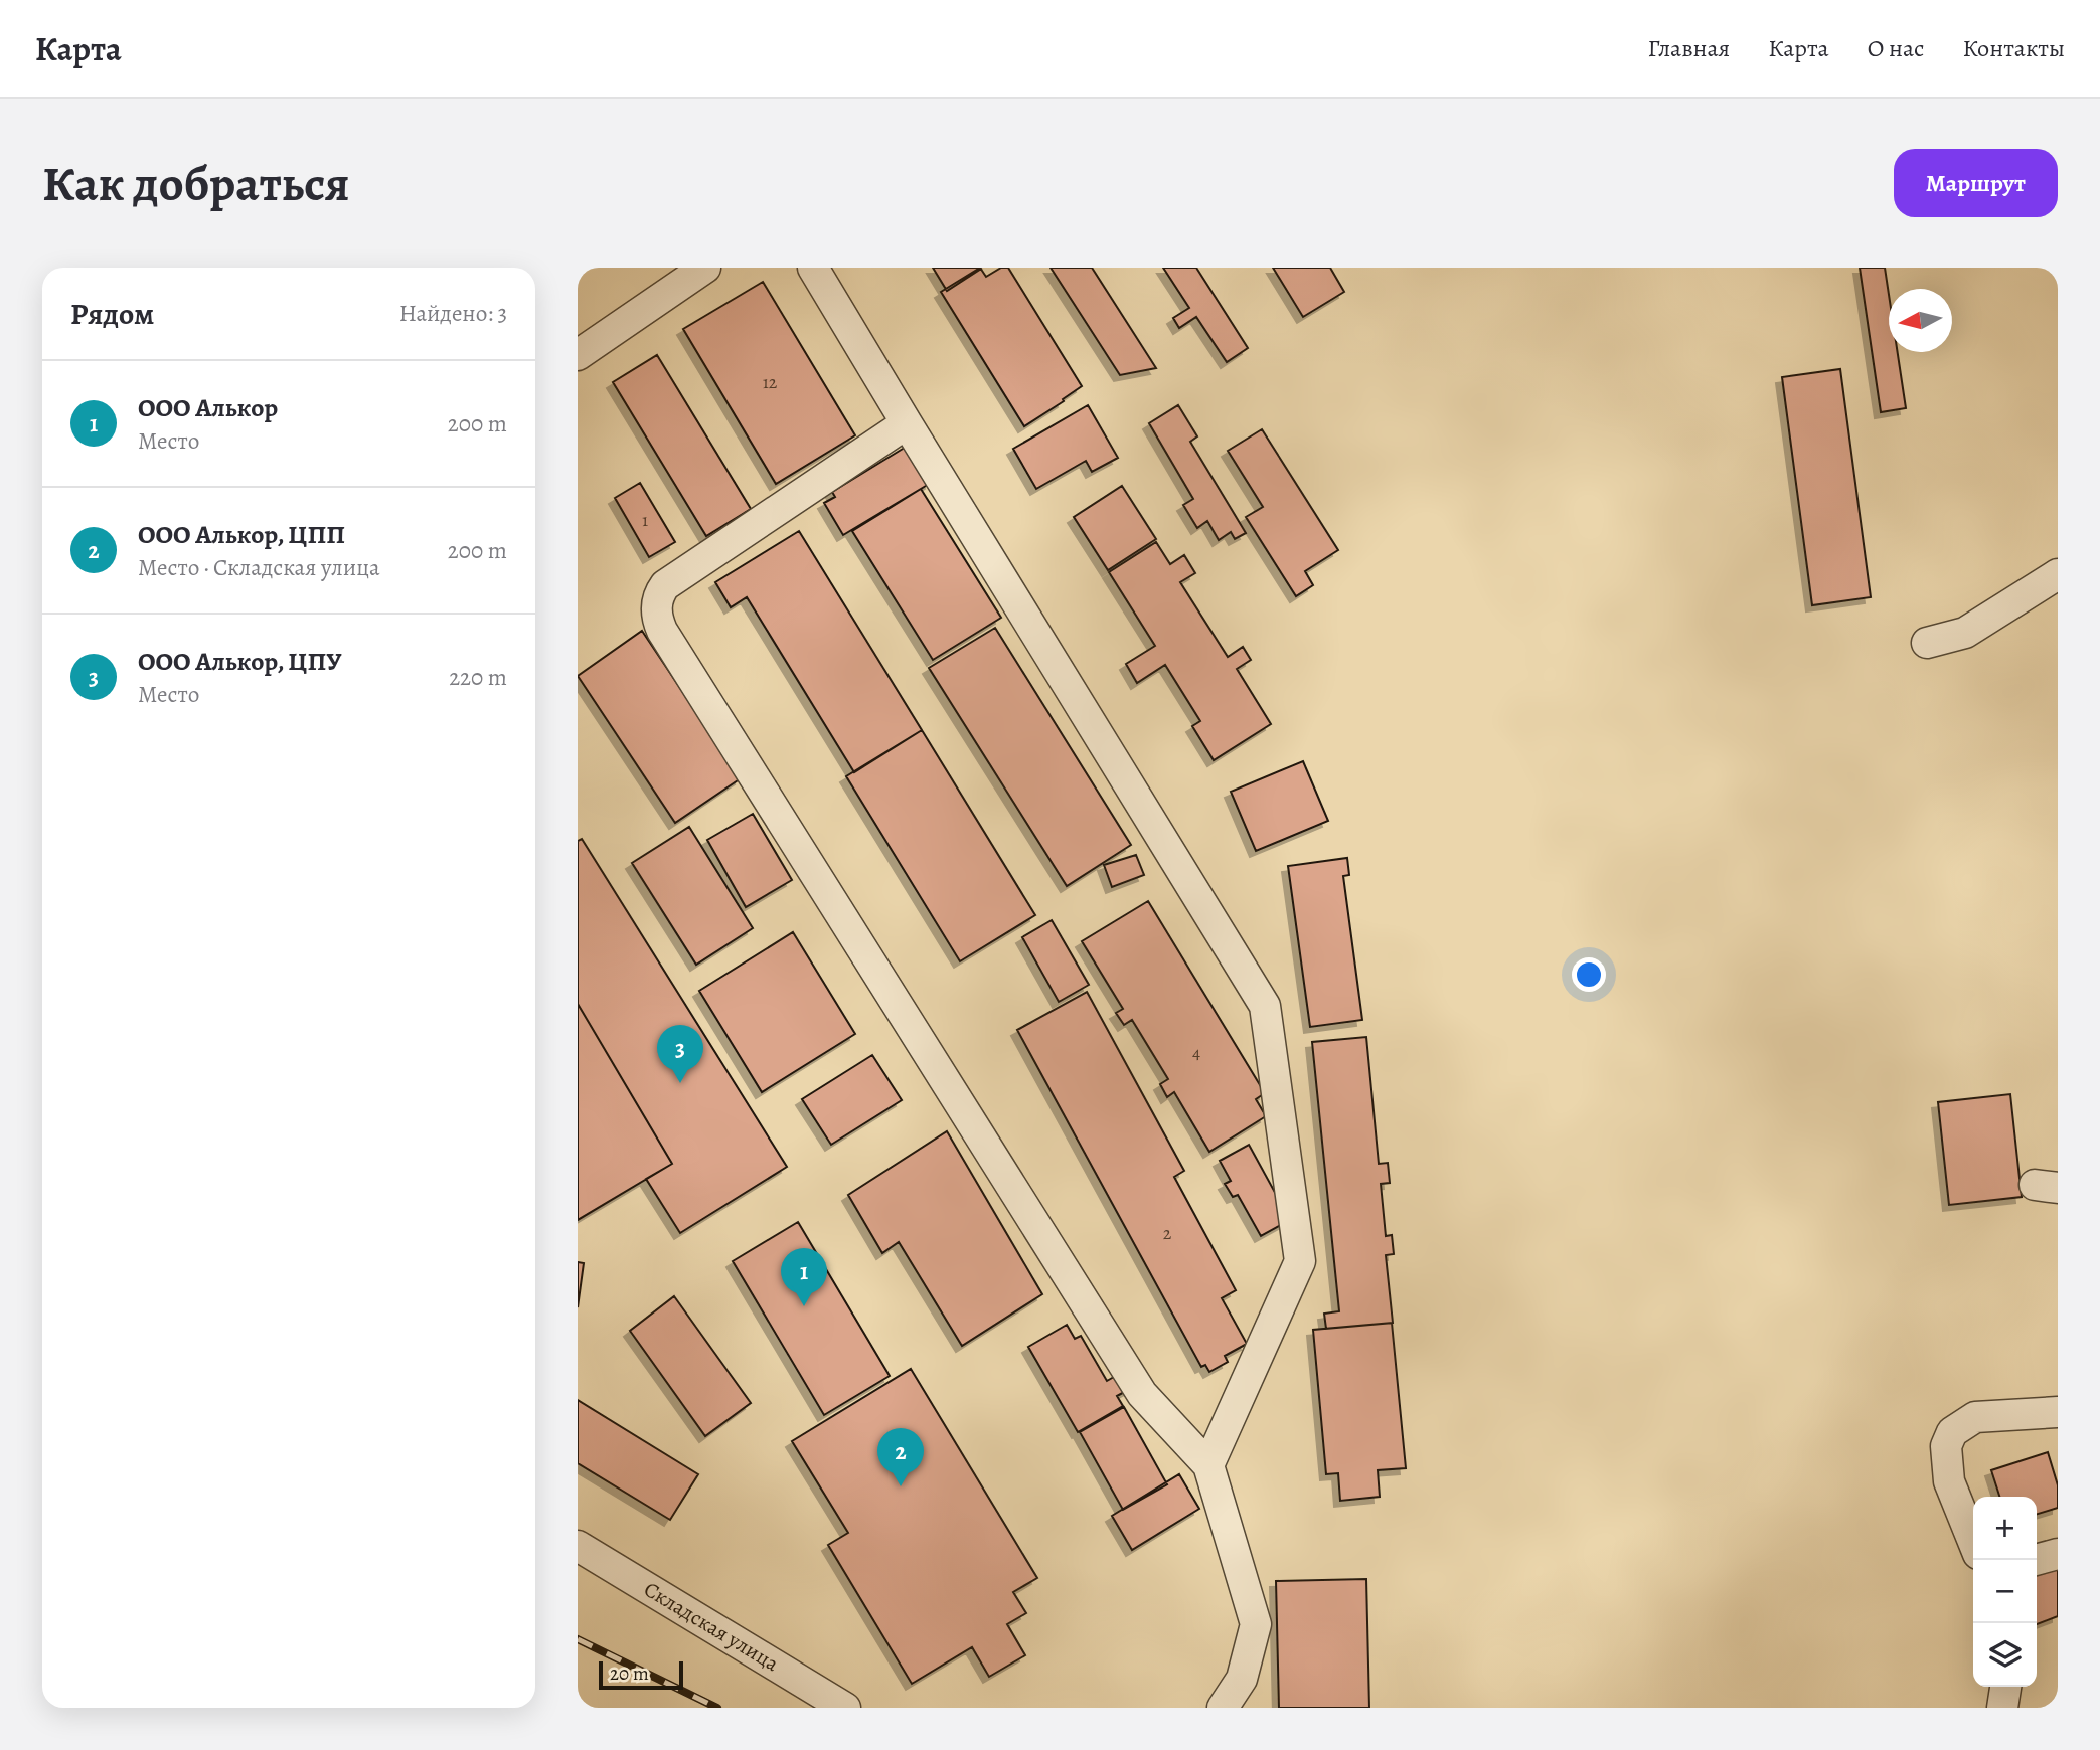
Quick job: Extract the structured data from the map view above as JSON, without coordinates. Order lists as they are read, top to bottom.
{
  "streets": {
    "street": ["Складская улица"]
  },
  "house_numbers": [
    "12",
    "1",
    "4",
    "2"
  ],
  "scale_bar": "20 m",
  "north": "left",
  "page": {
    "header": "Карта",
    "nav": [
      "Главная",
      "Карта",
      "О нас",
      "Контакты"
    ],
    "buttons": "Маршрут",
    "title": "Как добраться",
    "heading": ["Рядом", "Найдено: 3"],
    "list": [
      {
        "mark": "1",
        "name": "ООО Алькор",
        "note": "Место",
        "value": "200 m"
      },
      {
        "mark": "2",
        "name": "ООО Алькор, ЦПП",
        "note": "Место · Складская улица",
        "value": "200 m"
      },
      {
        "mark": "3",
        "name": "ООО Алькор, ЦПУ",
        "note": "Место",
        "value": "220 m"
      }
    ],
    "pins": ["3", "1", "2"],
    "map_buttons": ["+", "−"],
    "scale": "20 m"
  }
}
